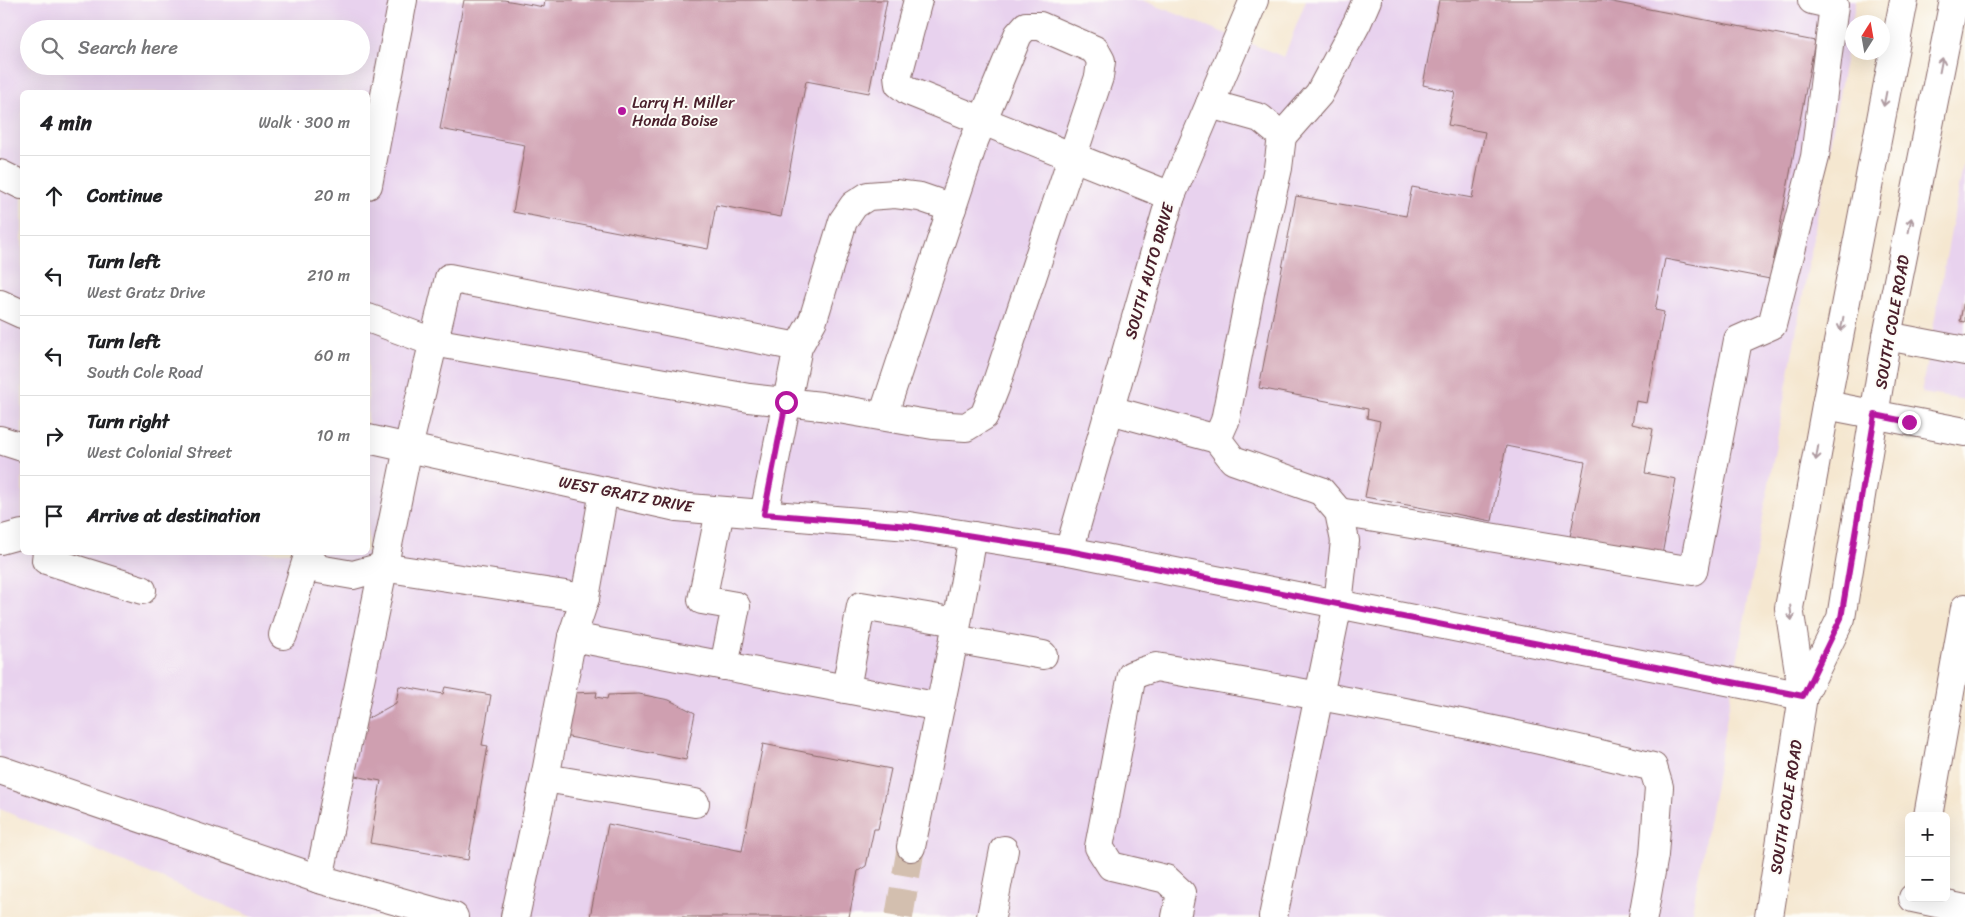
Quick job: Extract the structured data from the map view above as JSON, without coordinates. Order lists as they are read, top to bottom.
{
  "streets": {
    "street": ["SOUTH AUTO DRIVE", "SOUTH COLE ROAD", "WEST GRATZ DRIVE"]
  },
  "crossings": [
    ["SOUTH AUTO DRIVE", "WEST GRATZ DRIVE"],
    ["SOUTH COLE ROAD", "WEST GRATZ DRIVE"]
  ],
  "places": ["Larry H. Miller Honda Boise"],
  "north": "top",
  "page": {
    "search": "Search here",
    "heading": ["4 min", "Walk · 300 m"],
    "list": [
      ["Continue", "20 m"],
      ["Turn left", "West Gratz Drive", "210 m"],
      ["Turn left", "South Cole Road", "60 m"],
      ["Turn right", "West Colonial Street", "10 m"],
      "Arrive at destination"
    ],
    "map_buttons": ["+", "−"]
  }
}
